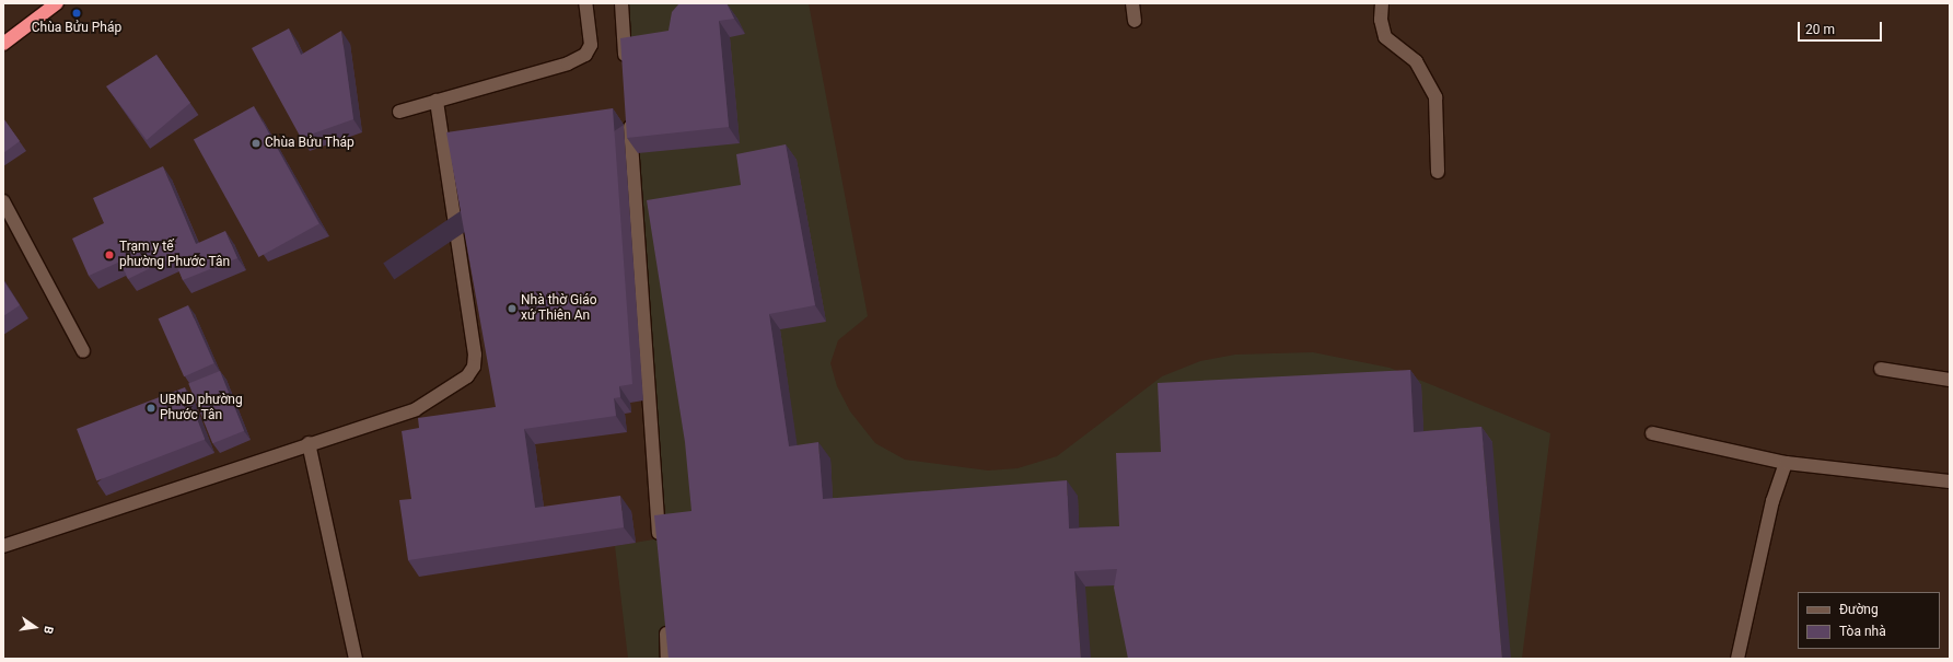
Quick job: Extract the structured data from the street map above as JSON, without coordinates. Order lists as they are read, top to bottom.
{
  "places": [
    "Chùa Bửu Pháp",
    "Chùa Bửu Tháp",
    "Trạm y tế phường Phước Tân",
    "Nhà thờ Giáo xứ Thiên An",
    "UBND phường Phước Tân"
  ],
  "legend": ["Đường", "Tòa nhà"],
  "scale_bar": "20 m",
  "north": "right"
}
